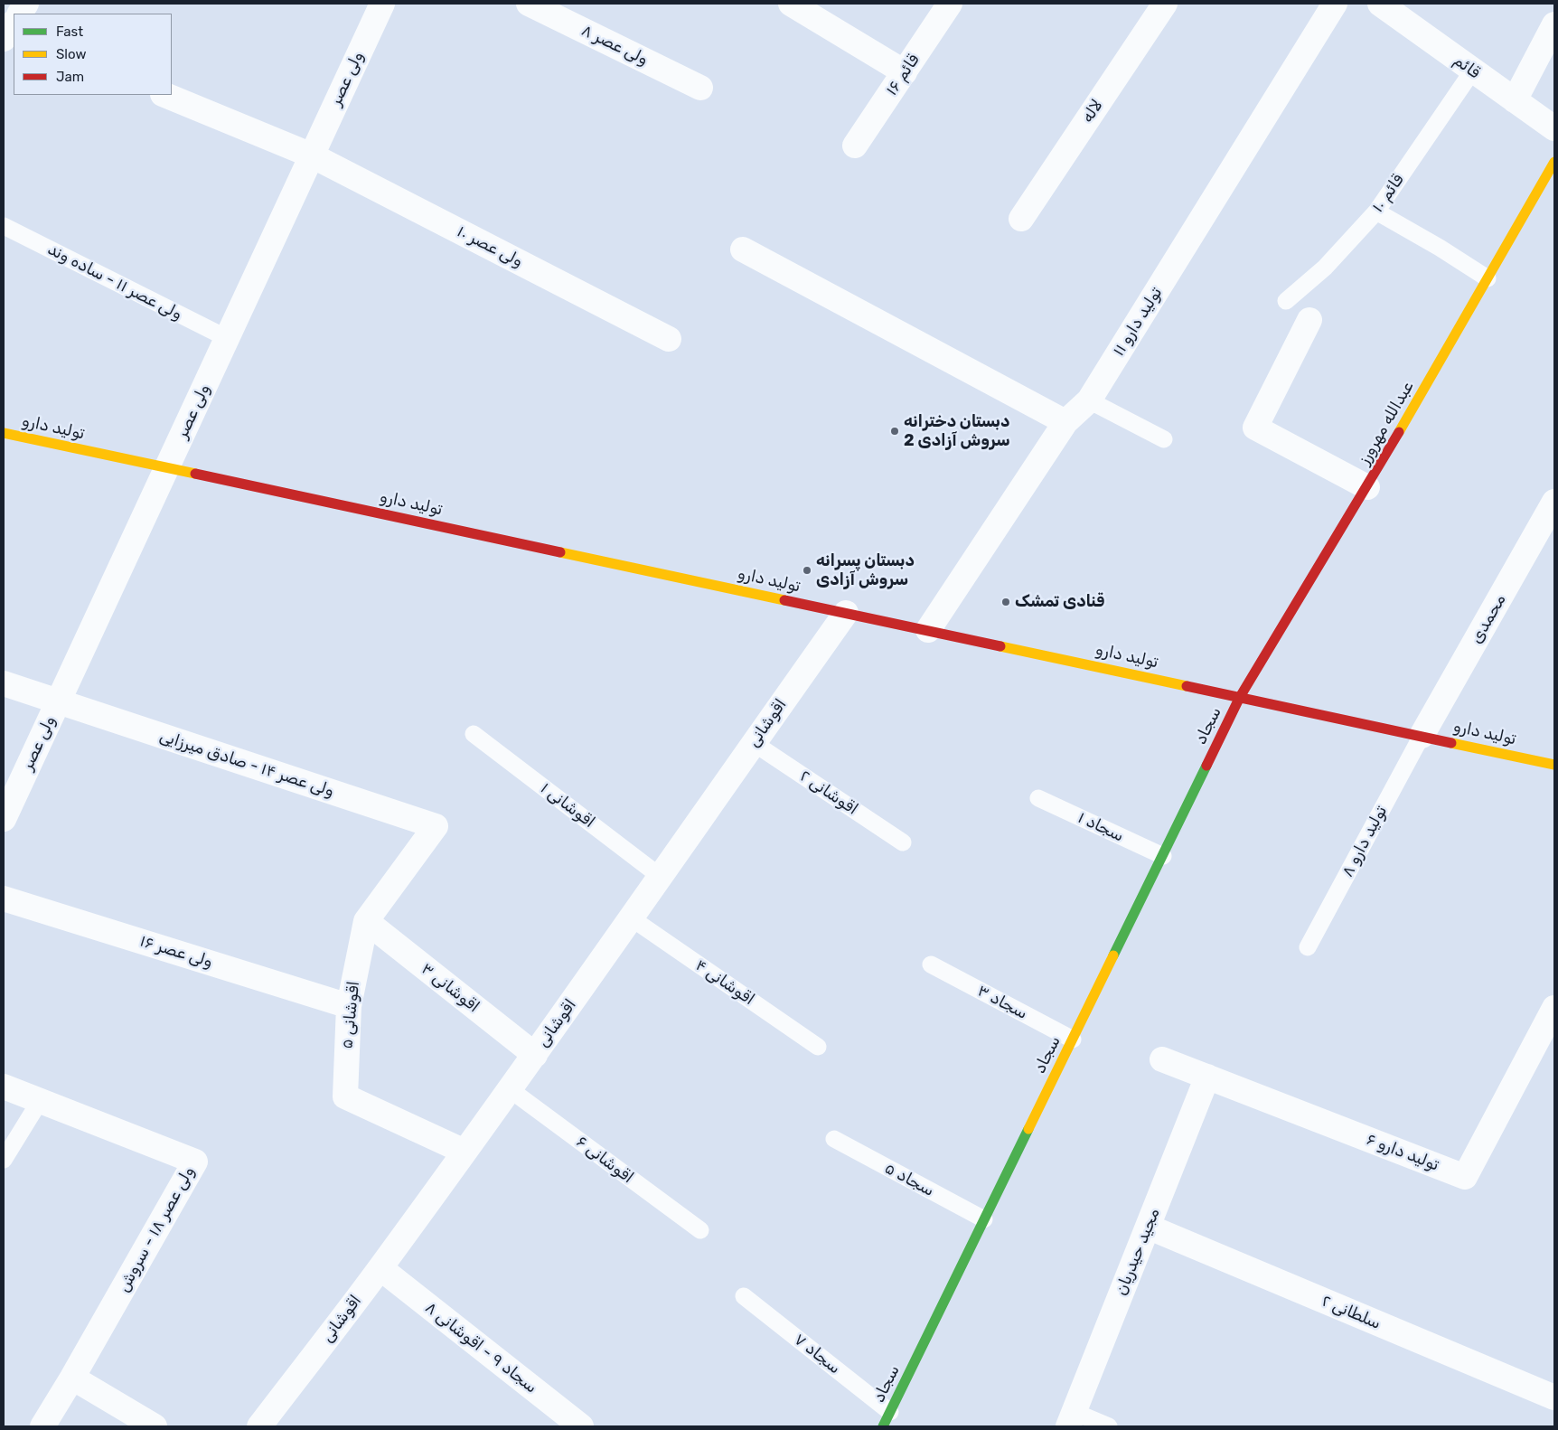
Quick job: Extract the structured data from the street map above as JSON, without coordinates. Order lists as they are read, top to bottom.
{
  "streets": {
    "street": [
      "ولی عصر ۸",
      "قائم",
      "قائم ۱۶",
      "ولی عصر",
      "لاله",
      "ولی عصر ۱۰",
      "تولید دارو ۱۱",
      "عبدالله مهرورز",
      "تولید دارو",
      "محمدی",
      "اقوشانی",
      "سجاد",
      "ولی عصر ۱۴ - صادق میرزایی",
      "ولی عصر ۱۶",
      "اقوشانی ۳",
      "اقوشانی ۵",
      "تولید دارو ۶",
      "ولی عصر ۱۸ - سروش",
      "مجید حیدریان",
      "۲ سلطانی",
      "سجاد ۹ - اقوشانی ۸"
    ],
    "lane": [
      "قائم ۱۰",
      "ولی عصر ۱۱ - ساده وند",
      "اقوشانی ۲",
      "اقوشانی ۱",
      "سجاد ۱",
      "تولید دارو ۸",
      "اقوشانی ۴",
      "سجاد ۳",
      "اقوشانی ۶",
      "سجاد ۵",
      "سجاد ۷"
    ]
  },
  "crossings": [
    ["قائم", "قائم ۱۰"],
    ["ولی عصر", "ولی عصر ۱۰"],
    ["ولی عصر", "ولی عصر ۱۱ - ساده وند"],
    ["ولی عصر", "تولید دارو"],
    ["ولی عصر", "ولی عصر ۱۴ - صادق میرزایی"],
    ["تولید دارو ۱۱", "تولید دارو"],
    ["عبدالله مهرورز", "تولید دارو"],
    ["عبدالله مهرورز", "سجاد"],
    ["تولید دارو", "محمدی"],
    ["تولید دارو", "اقوشانی"],
    ["تولید دارو", "سجاد"],
    ["تولید دارو", "تولید دارو ۸"],
    ["محمدی", "تولید دارو ۸"],
    ["اقوشانی", "اقوشانی ۲"],
    ["اقوشانی", "اقوشانی ۱"],
    ["اقوشانی", "اقوشانی ۴"],
    ["اقوشانی", "اقوشانی ۳"],
    ["اقوشانی", "اقوشانی ۵"],
    ["اقوشانی", "اقوشانی ۶"],
    ["اقوشانی", "سجاد ۹ - اقوشانی ۸"],
    ["سجاد", "سجاد ۱"],
    ["سجاد", "سجاد ۳"],
    ["سجاد", "سجاد ۵"],
    ["سجاد", "سجاد ۷"],
    ["ولی عصر ۱۴ - صادق میرزایی", "اقوشانی ۵"],
    ["ولی عصر ۱۶", "اقوشانی ۵"],
    ["اقوشانی ۳", "اقوشانی ۵"],
    ["تولید دارو ۶", "مجید حیدریان"],
    ["مجید حیدریان", "۲ سلطانی"]
  ],
  "places": ["دبستان دخترانه سروش آزادی 2", "دبستان پسرانه سروش آزادی", "قنادی تمشک"],
  "legend": ["Fast", "Slow", "Jam"]
}
